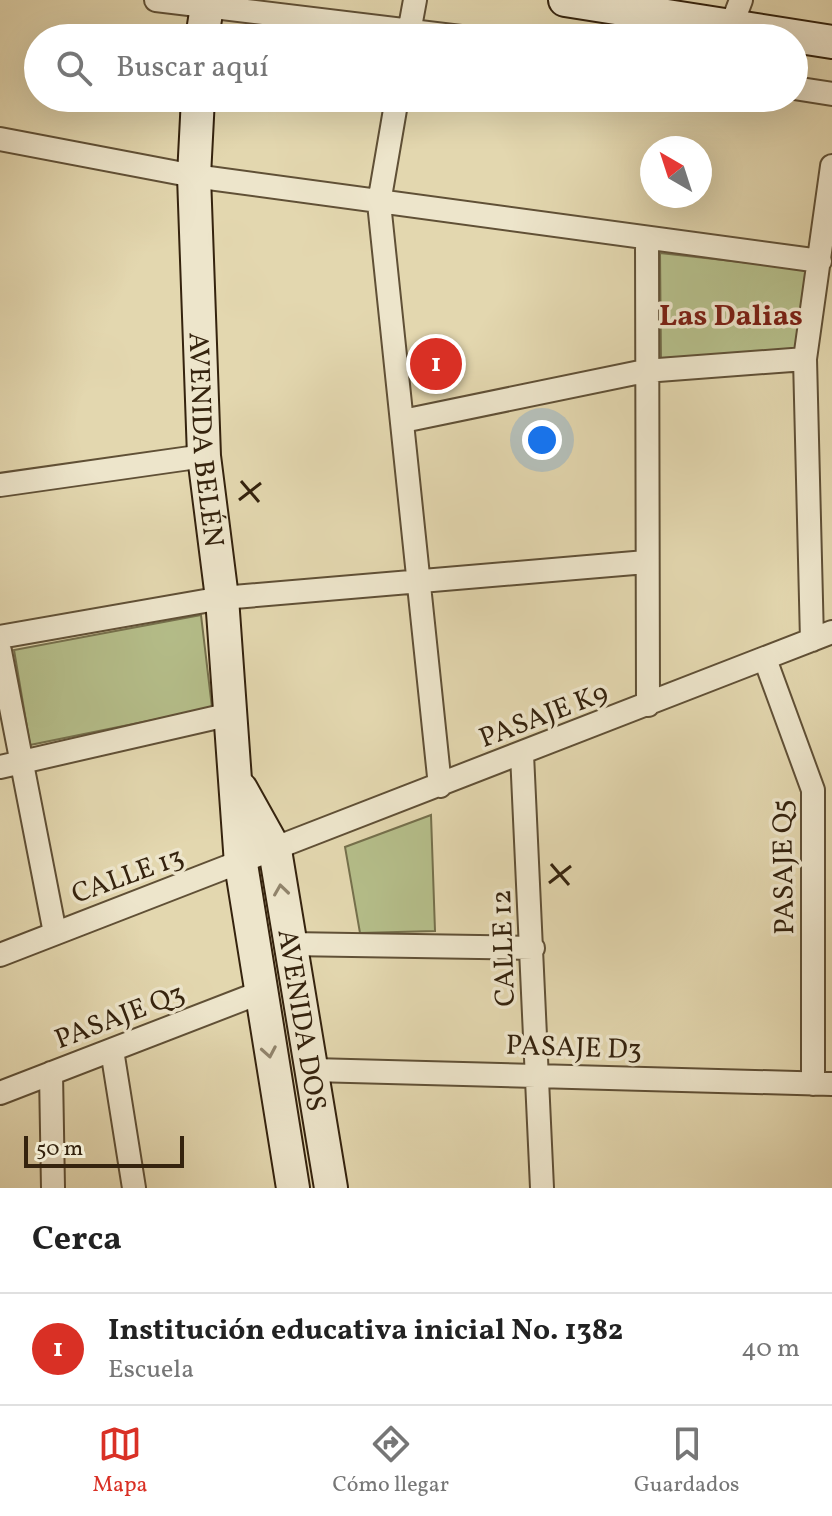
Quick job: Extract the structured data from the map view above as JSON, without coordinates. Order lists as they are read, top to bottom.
{
  "streets": {
    "street": [
      "AVENIDA BELÉN",
      "PASAJE K9",
      "PASAJE Q5",
      "CALLE 13",
      "CALLE 12",
      "PASAJE Q3",
      "AVENIDA DOS",
      "PASAJE D3"
    ]
  },
  "crossings": [
    ["AVENIDA BELÉN", "PASAJE K9"],
    ["AVENIDA BELÉN", "CALLE 13"],
    ["AVENIDA BELÉN", "AVENIDA DOS"],
    ["PASAJE K9", "PASAJE Q5"],
    ["PASAJE K9", "CALLE 13"],
    ["PASAJE K9", "CALLE 12"],
    ["PASAJE K9", "AVENIDA DOS"],
    ["PASAJE Q5", "PASAJE D3"],
    ["CALLE 13", "AVENIDA DOS"],
    ["CALLE 12", "PASAJE D3"],
    ["PASAJE Q3", "AVENIDA DOS"],
    ["AVENIDA DOS", "PASAJE D3"]
  ],
  "districts": ["Las Dalias"],
  "scale_bar": "50 m",
  "north": "top left",
  "page": {
    "search": "Buscar aquí",
    "pins": "1",
    "scale": "50 m",
    "heading": "Cerca",
    "list": [
      {
        "mark": "1",
        "name": "Institución educativa inicial No. 1382",
        "note": "Escuela",
        "value": "40 m"
      }
    ],
    "nav": ["Mapa", "Cómo llegar", "Guardados"]
  }
}
